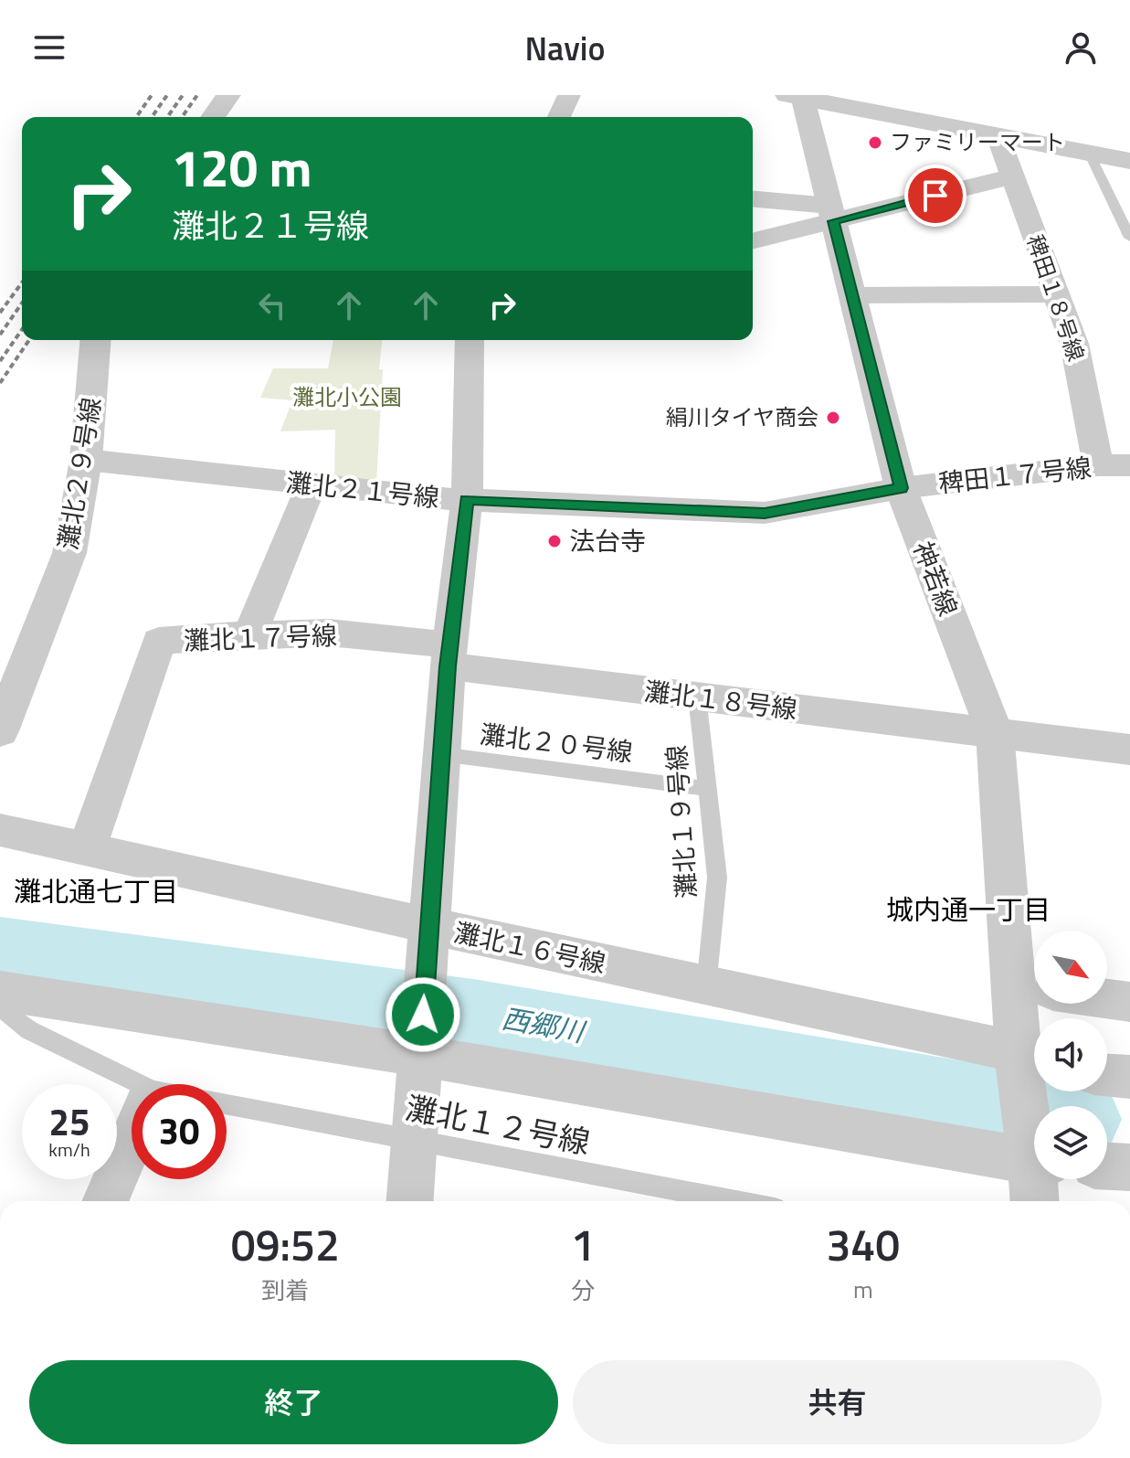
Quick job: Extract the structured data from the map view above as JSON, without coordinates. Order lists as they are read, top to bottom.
{
  "streets": {
    "street": [
      "稗田１８号線",
      "灘北２９号線",
      "稗田１７号線",
      "灘北２１号線",
      "神若線",
      "灘北１７号線",
      "灘北１８号線",
      "灘北１６号線"
    ],
    "lane": ["灘北２０号線", "灘北１９号線", "灘北１２号線"]
  },
  "crossings": [
    ["稗田１８号線", "稗田１７号線"],
    ["灘北２９号線", "灘北２１号線"],
    ["稗田１７号線", "灘北２１号線"],
    ["稗田１７号線", "神若線"],
    ["灘北２１号線", "神若線"],
    ["神若線", "灘北１８号線"],
    ["神若線", "灘北１６号線"],
    ["灘北１７号線", "灘北１８号線"],
    ["灘北１７号線", "灘北１６号線"],
    ["灘北１８号線", "灘北１９号線"],
    ["灘北２０号線", "灘北１９号線"],
    ["灘北１９号線", "灘北１６号線"]
  ],
  "districts": ["灘北通七丁目", "城内通一丁目"],
  "water": ["西郷川"],
  "parks": ["灘北小公園"],
  "places": ["ファミリーマート", "絹川タイヤ商会", "法台寺"],
  "north": "bottom right",
  "page": {
    "header": "Navio",
    "turn": ["120 m", "灘北２１号線"],
    "speed": "25 km/h",
    "limit": "30",
    "eta": [
      "09:52",
      "到着",
      "1",
      "分",
      "340",
      "m"
    ],
    "buttons": ["終了", "共有"]
  }
}
